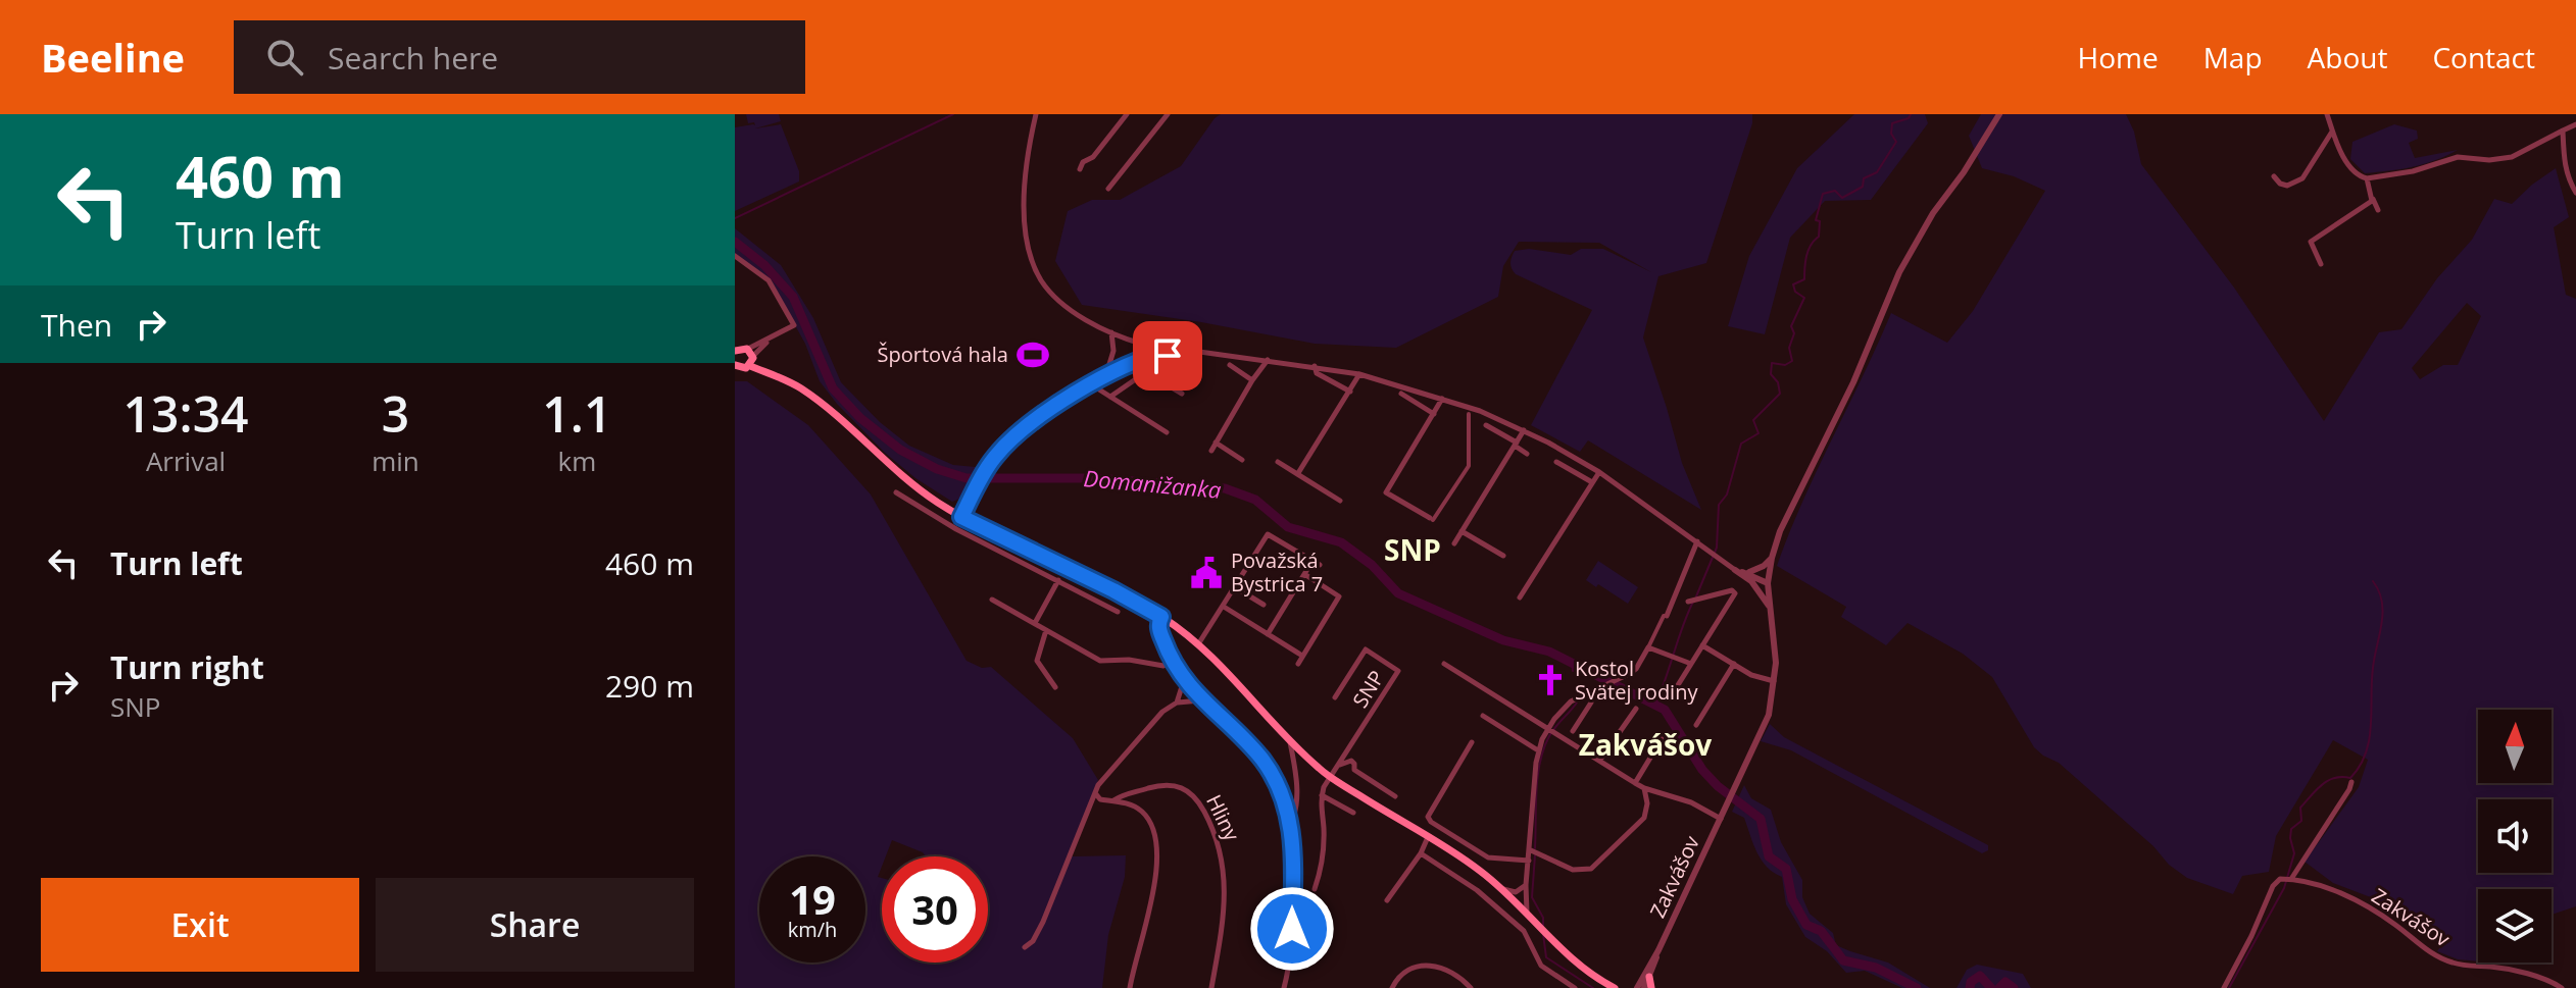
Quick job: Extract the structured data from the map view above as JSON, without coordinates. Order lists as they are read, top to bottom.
{
  "streets": {
    "street": ["SNP", "Hliny", "Zakvášov"]
  },
  "districts": ["SNP", "Zakvášov"],
  "water": ["Domanižanka"],
  "places": {
    "sports": ["Športová hala"],
    "public building": ["Považská Bystrica 7"],
    "church": ["Kostol Svätej rodiny"]
  },
  "north": "top",
  "page": {
    "header": "Beeline",
    "search": "Search here",
    "nav": [
      "Home",
      "Map",
      "About",
      "Contact"
    ],
    "turn": ["460 m", "Turn left"],
    "then": "Then",
    "eta": [
      "13:34",
      "Arrival",
      "3",
      "min",
      "1.1",
      "km"
    ],
    "list": [
      {
        "name": "Turn left",
        "value": "460 m"
      },
      {
        "name": "Turn right",
        "note": "SNP",
        "value": "290 m"
      }
    ],
    "speed": "19 km/h",
    "limit": "30",
    "buttons": ["Exit", "Share"]
  }
}
